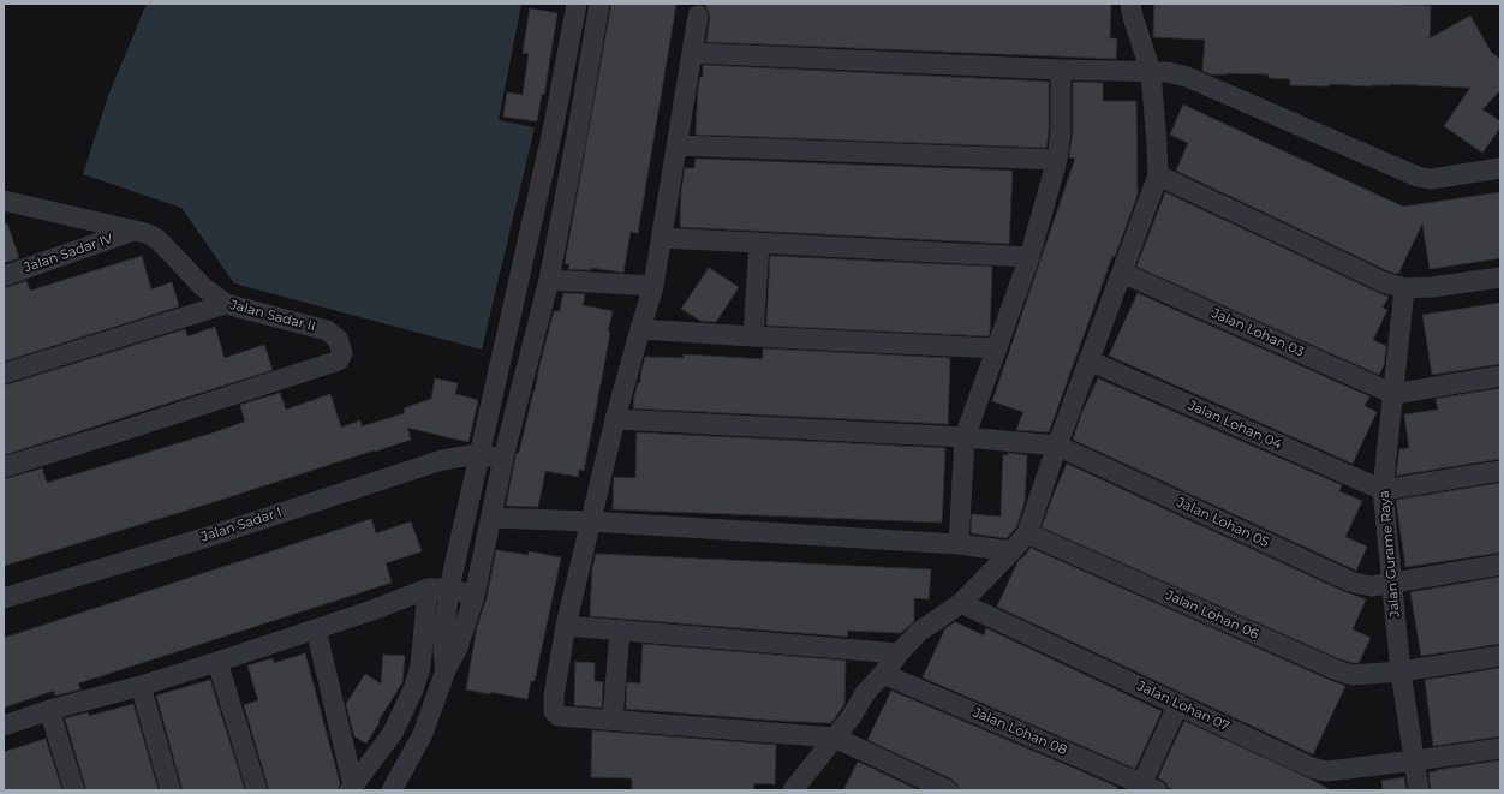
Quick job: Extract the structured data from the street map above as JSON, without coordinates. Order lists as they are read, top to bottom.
{
  "streets": {
    "street": [
      "Jalan Sadar IV",
      "Jalan Sadar II",
      "Jalan Lohan 03",
      "Jalan Lohan 04",
      "Jalan Lohan 05",
      "Jalan Sadar I",
      "Jalan Gurame Raya",
      "Jalan Lohan 06",
      "Jalan Lohan 07",
      "Jalan Lohan 08"
    ]
  },
  "crossings": [
    ["Jalan Sadar IV", "Jalan Sadar II"],
    ["Jalan Lohan 03", "Jalan Gurame Raya"],
    ["Jalan Lohan 04", "Jalan Gurame Raya"],
    ["Jalan Lohan 05", "Jalan Gurame Raya"],
    ["Jalan Gurame Raya", "Jalan Lohan 06"],
    ["Jalan Gurame Raya", "Jalan Lohan 07"]
  ]
}
